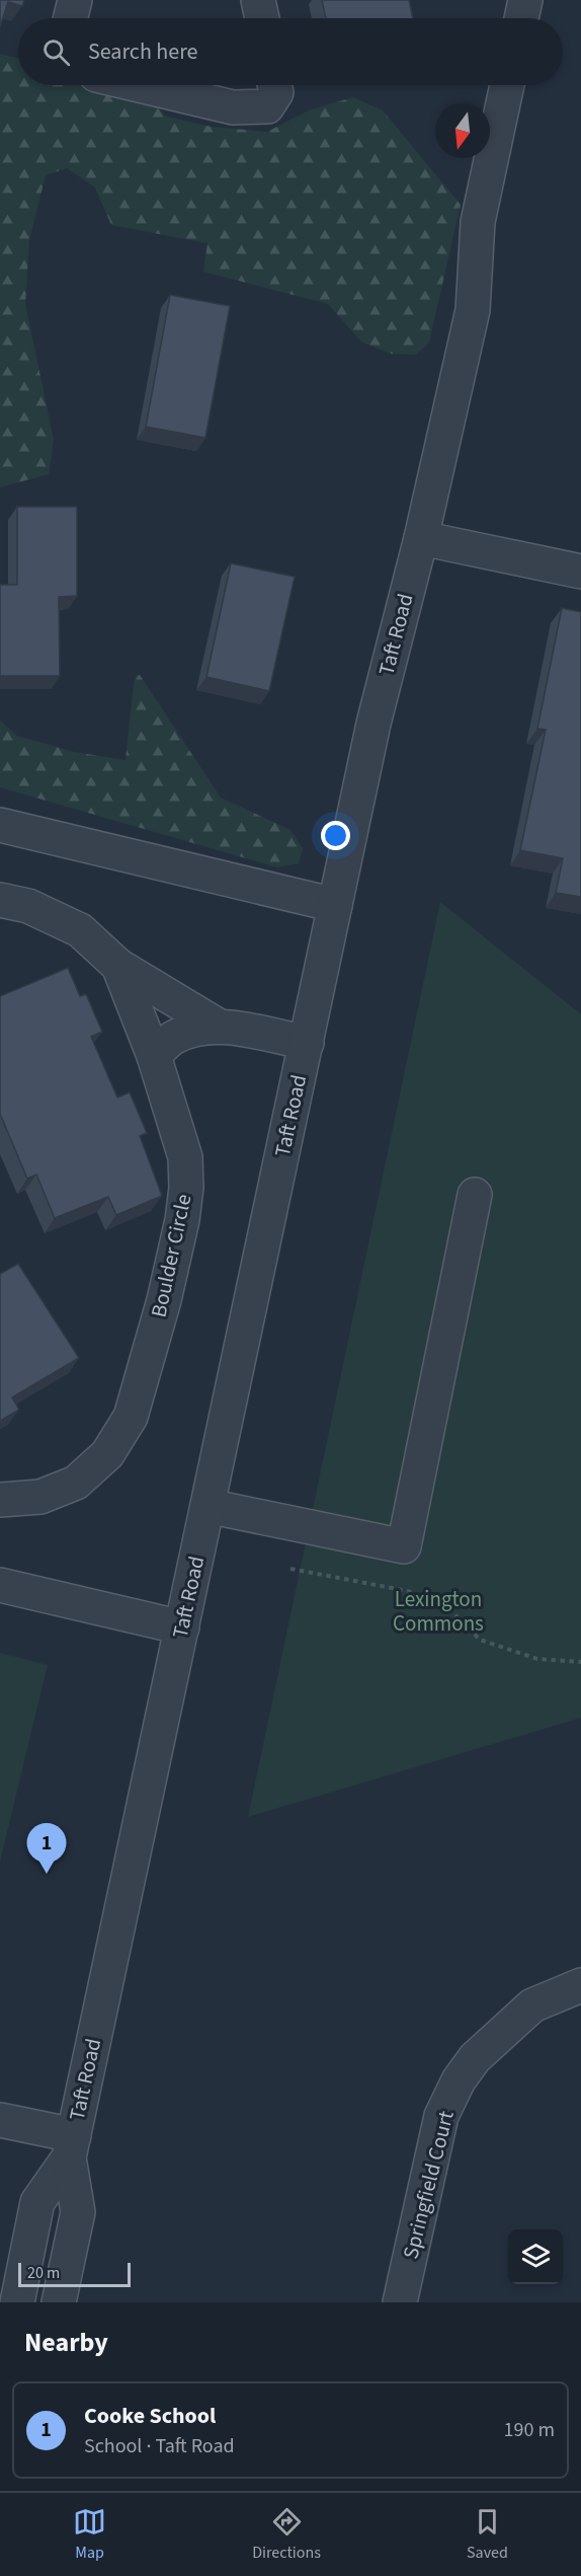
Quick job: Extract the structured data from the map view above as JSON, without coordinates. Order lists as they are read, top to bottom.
{
  "streets": {
    "street": ["Taft Road", "Boulder Circle", "Springfield Court"]
  },
  "parks": ["Lexington Commons"],
  "scale_bar": "20 m",
  "north": "bottom",
  "page": {
    "search": "Search here",
    "pins": "1",
    "scale": "20 m",
    "heading": "Nearby",
    "list": [
      {
        "mark": "1",
        "name": "Cooke School",
        "note": "School · Taft Road",
        "value": "190 m"
      }
    ],
    "nav": ["Map", "Directions", "Saved"]
  }
}
